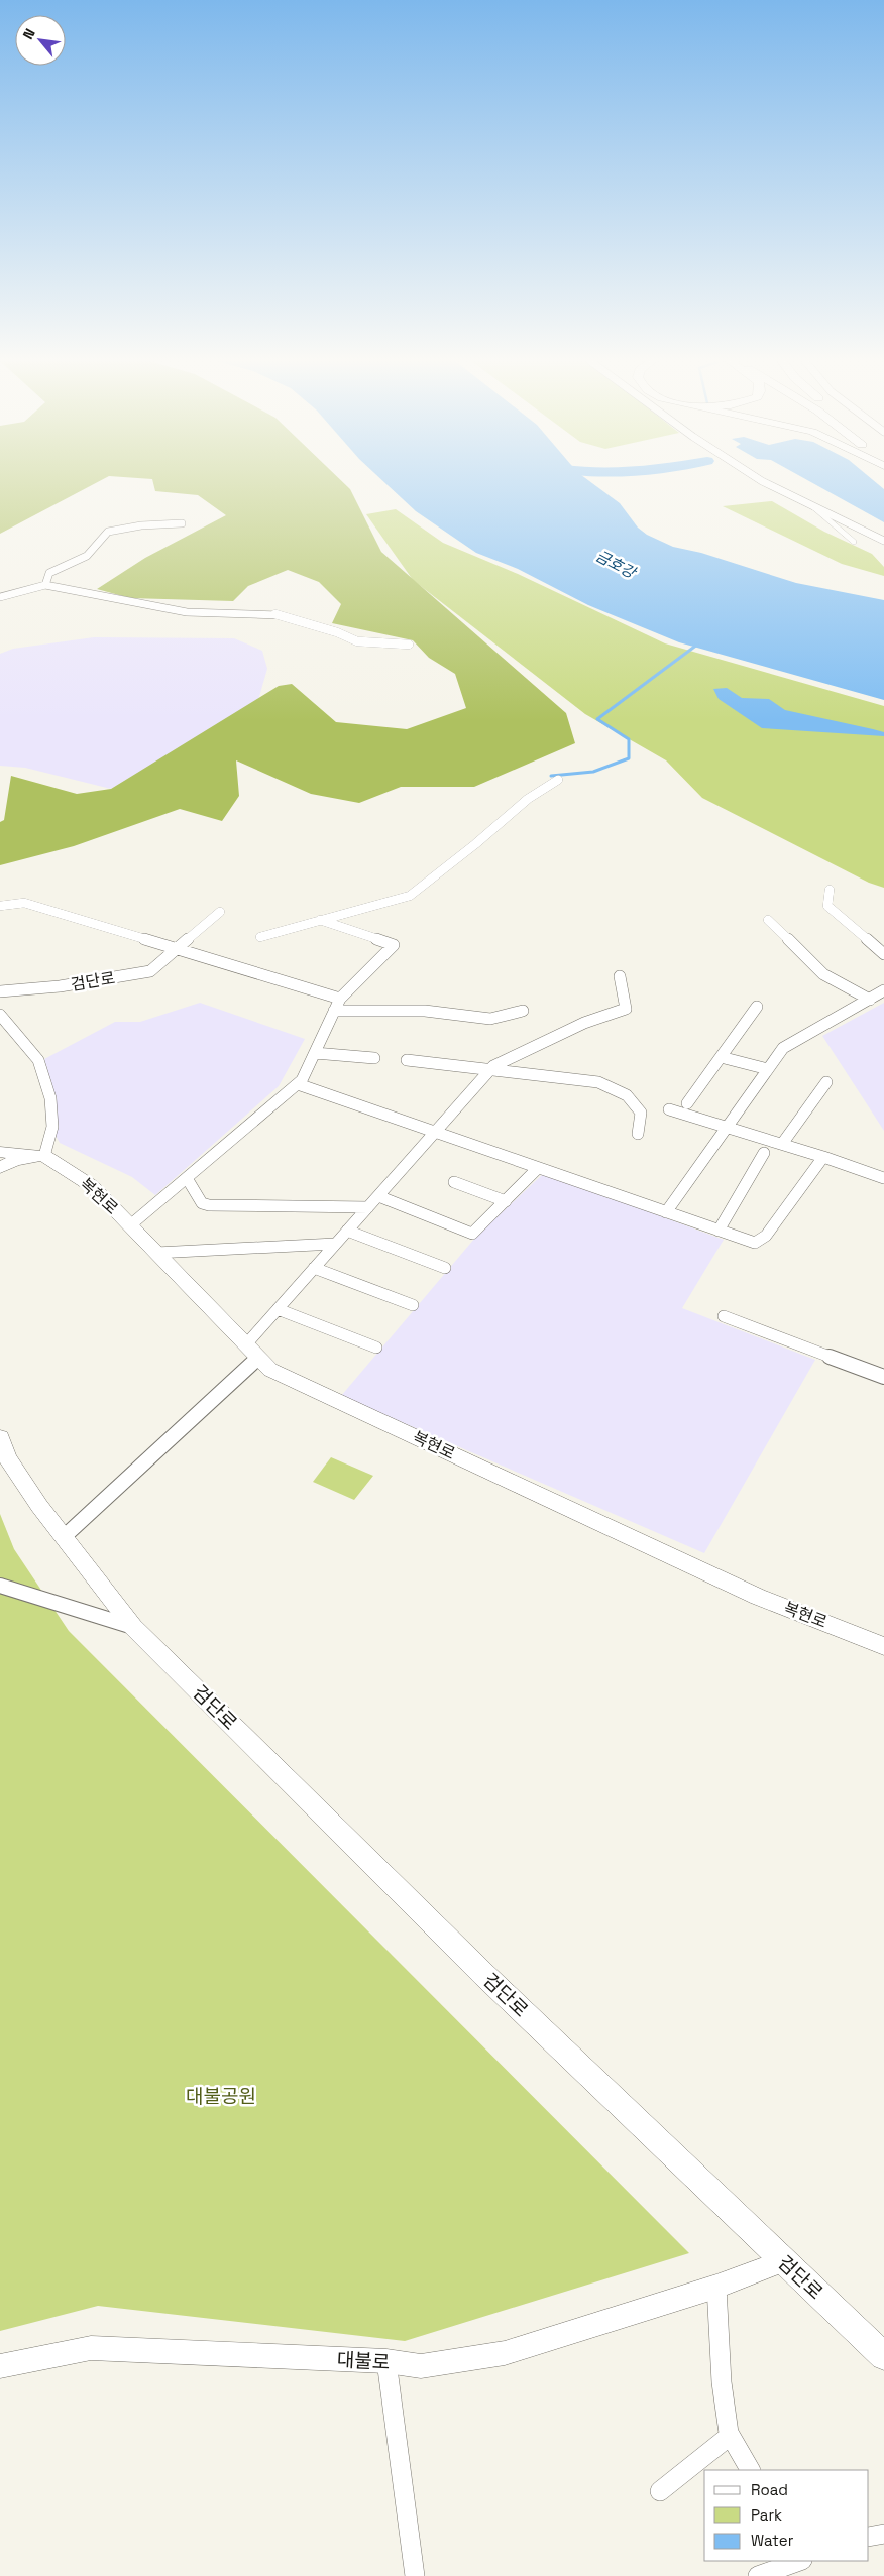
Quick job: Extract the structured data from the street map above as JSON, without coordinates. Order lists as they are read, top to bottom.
{
  "streets": {
    "main road": ["검단로", "복현로"],
    "street": ["대불로"]
  },
  "crossings": [
    ["검단로", "대불로"]
  ],
  "water": ["금호강"],
  "parks": ["대불공원"],
  "legend": ["Road", "Park", "Water"],
  "north": "top left"
}
